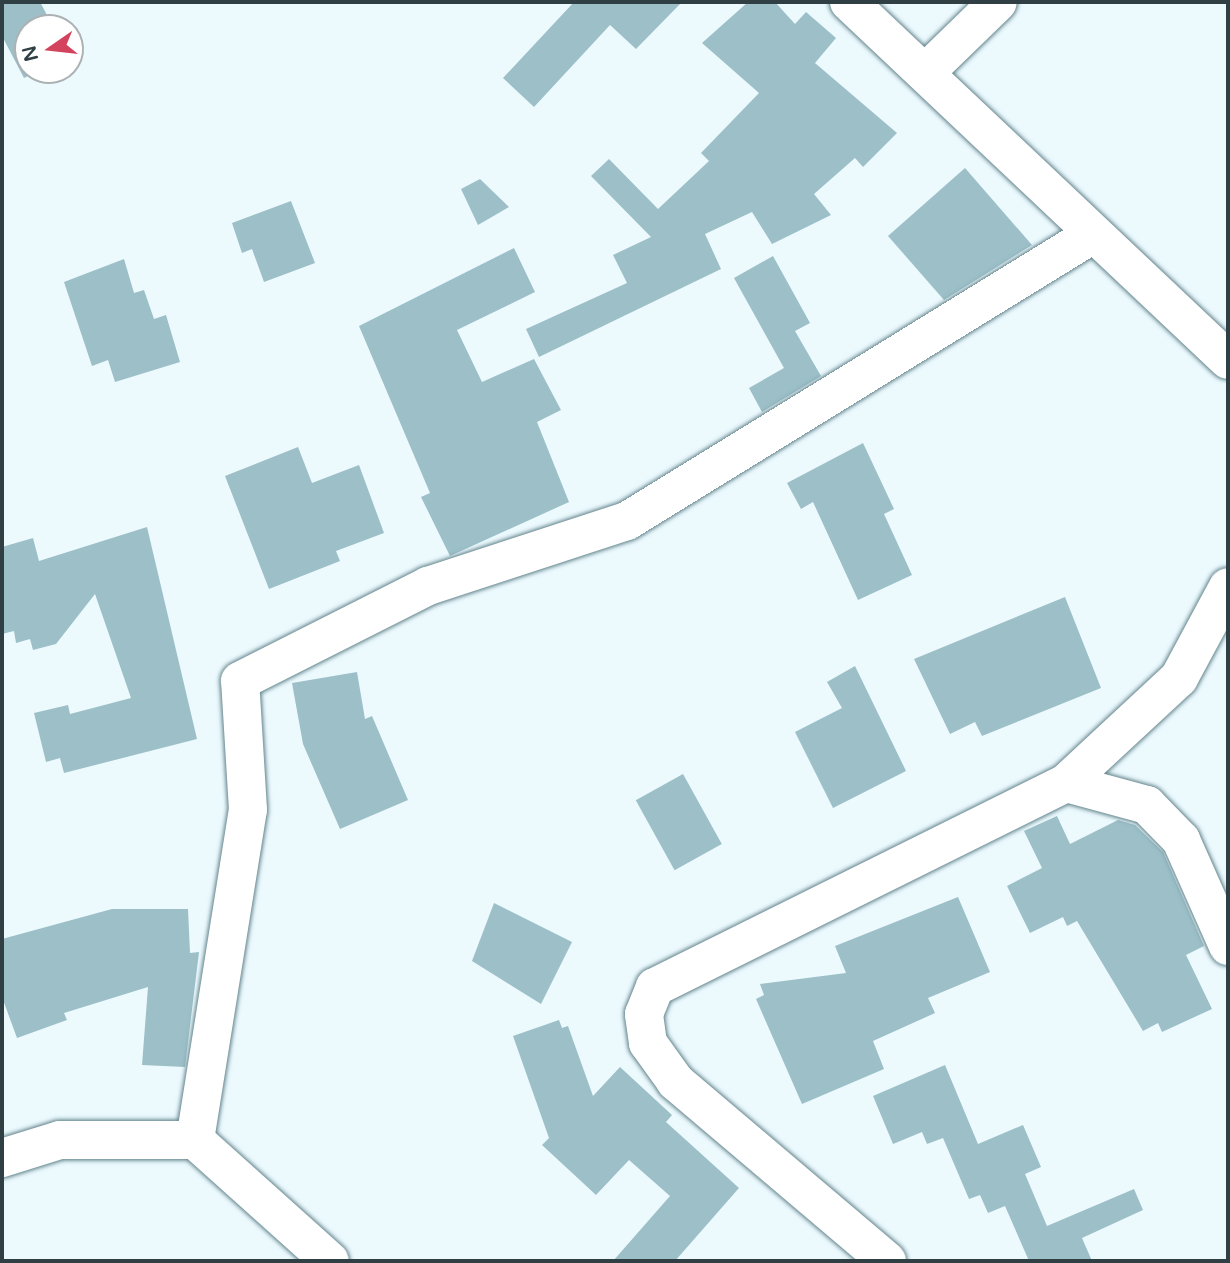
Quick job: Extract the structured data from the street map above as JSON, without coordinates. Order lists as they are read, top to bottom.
{
  "north": "left"
}
